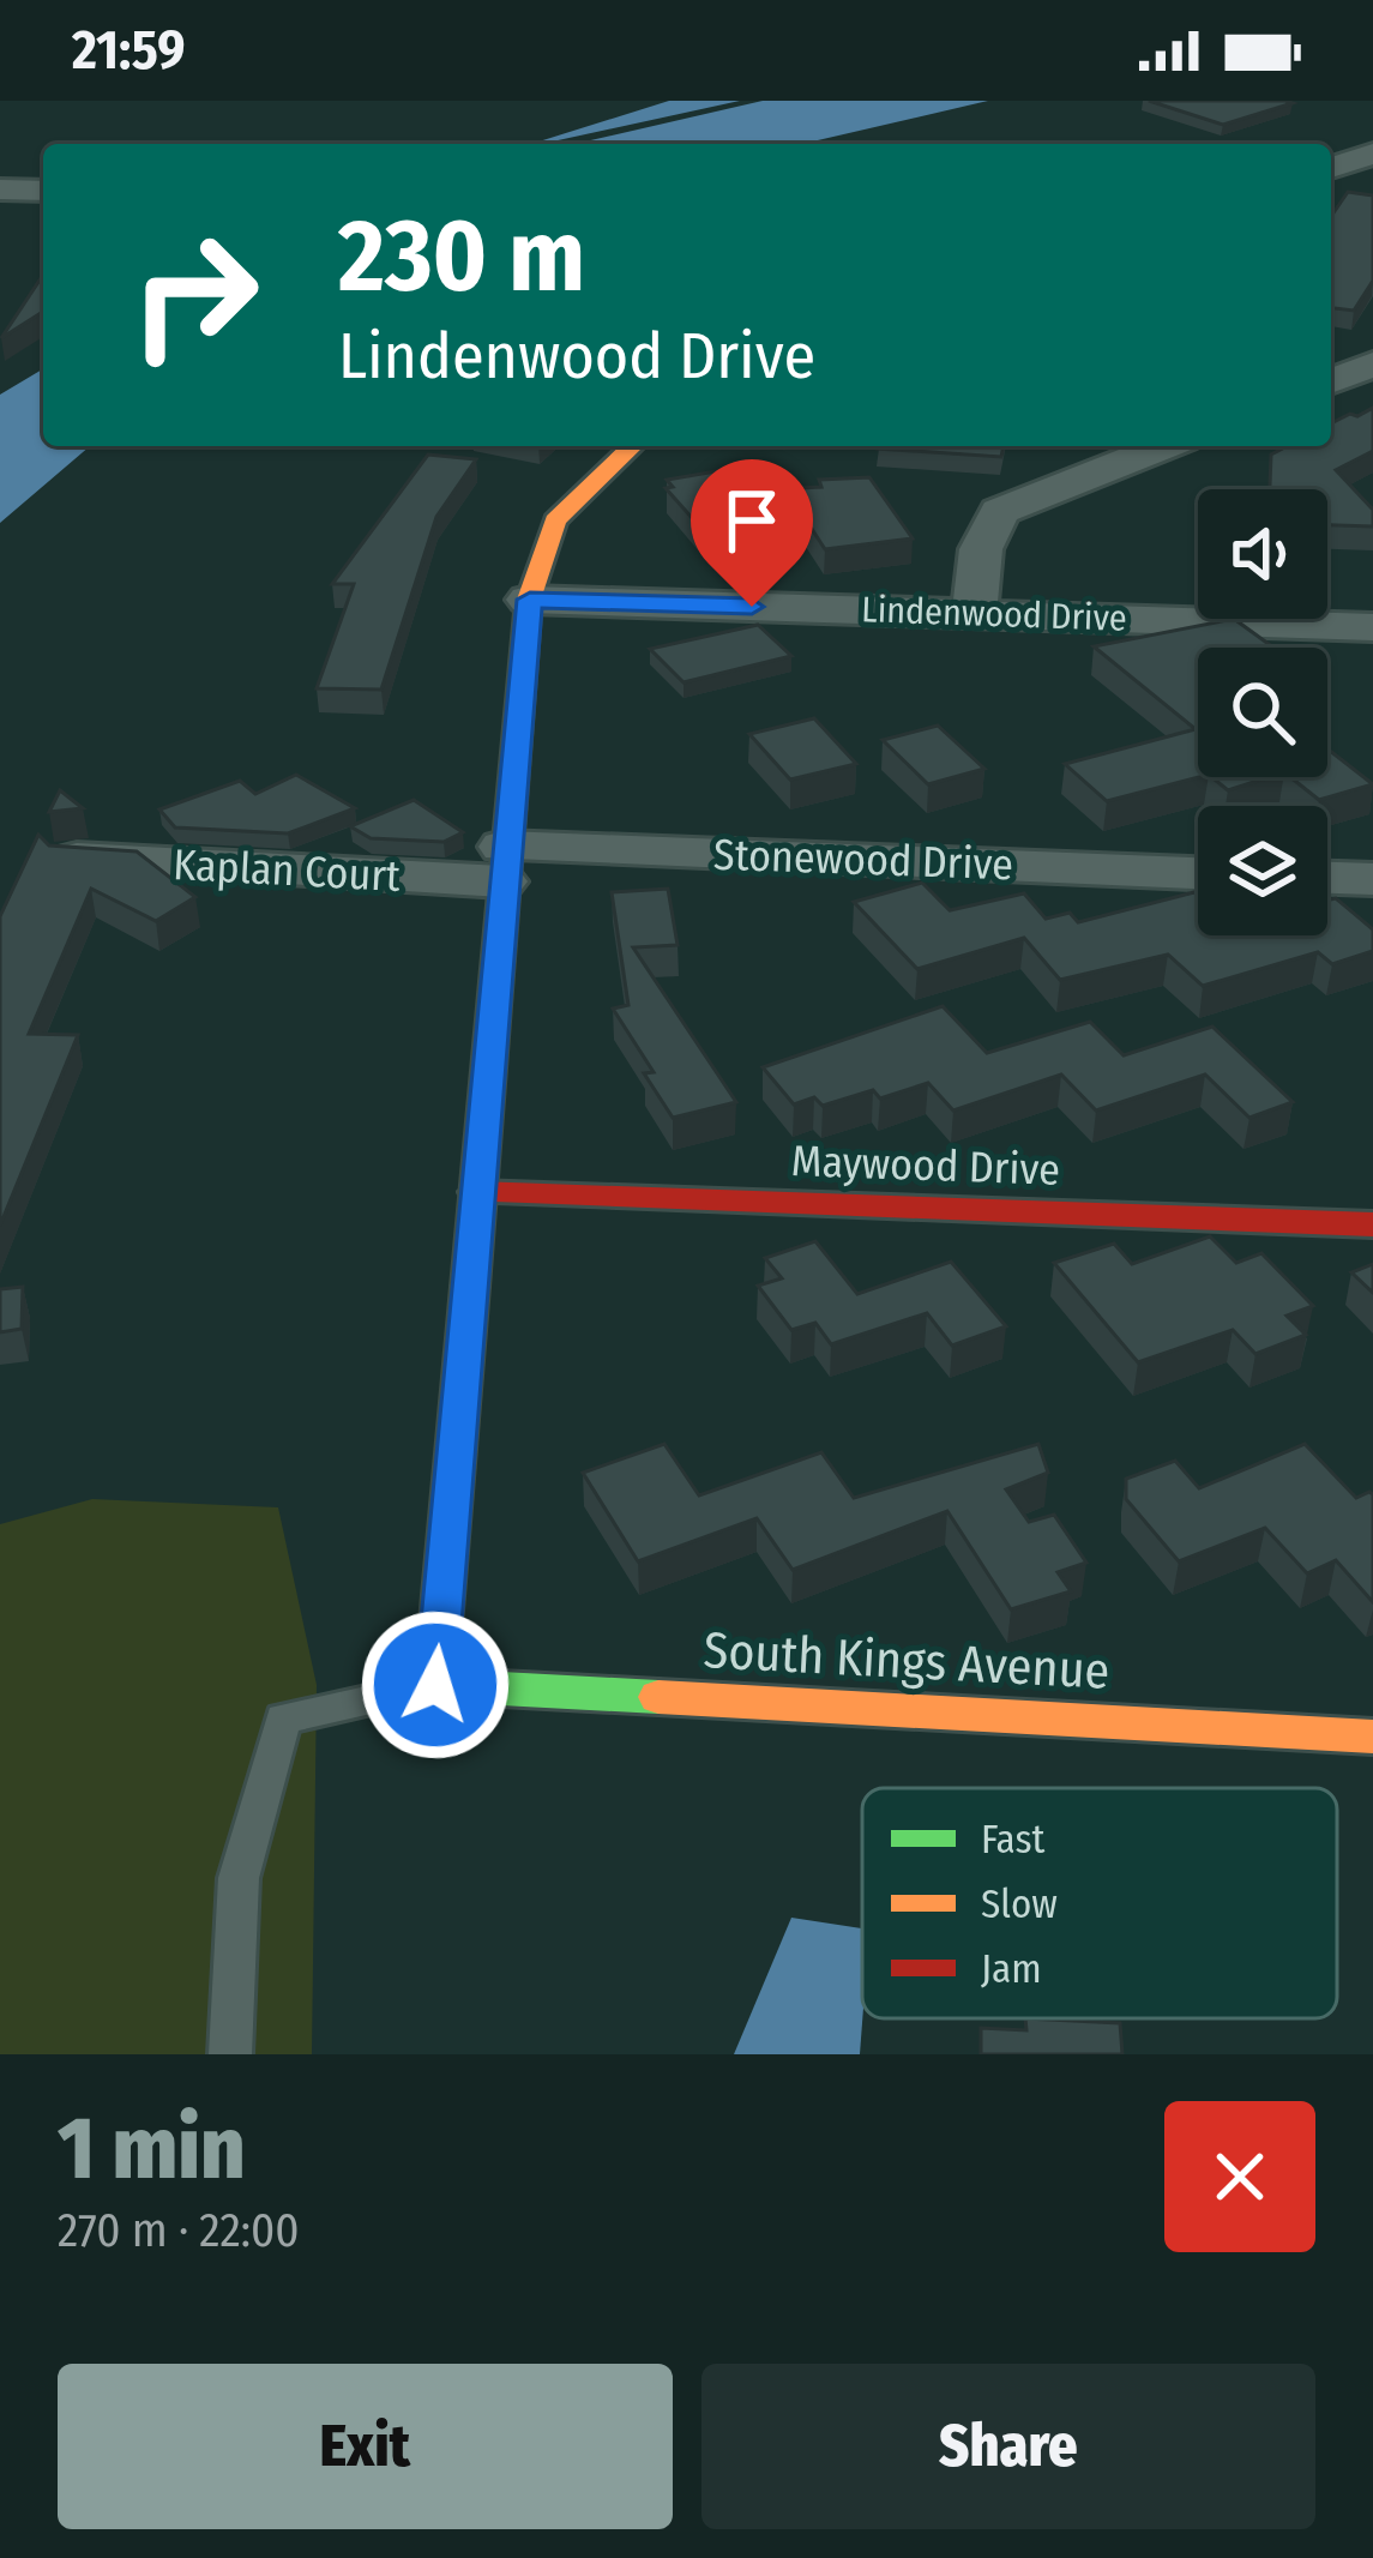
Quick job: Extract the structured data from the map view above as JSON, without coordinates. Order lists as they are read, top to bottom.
{
  "streets": {
    "street": [
      "Lindenwood Drive",
      "Stonewood Drive",
      "Kaplan Court",
      "Maywood Drive",
      "South Kings Avenue"
    ]
  },
  "crossings": [
    ["Stonewood Drive", "Kaplan Court"]
  ],
  "legend": ["Fast", "Slow", "Jam"],
  "page": {
    "status": "21:59",
    "turn": ["230 m", "Lindenwood Drive"],
    "heading": ["1 min", "270 m · 22:00"],
    "buttons": ["Exit", "Share"]
  }
}
